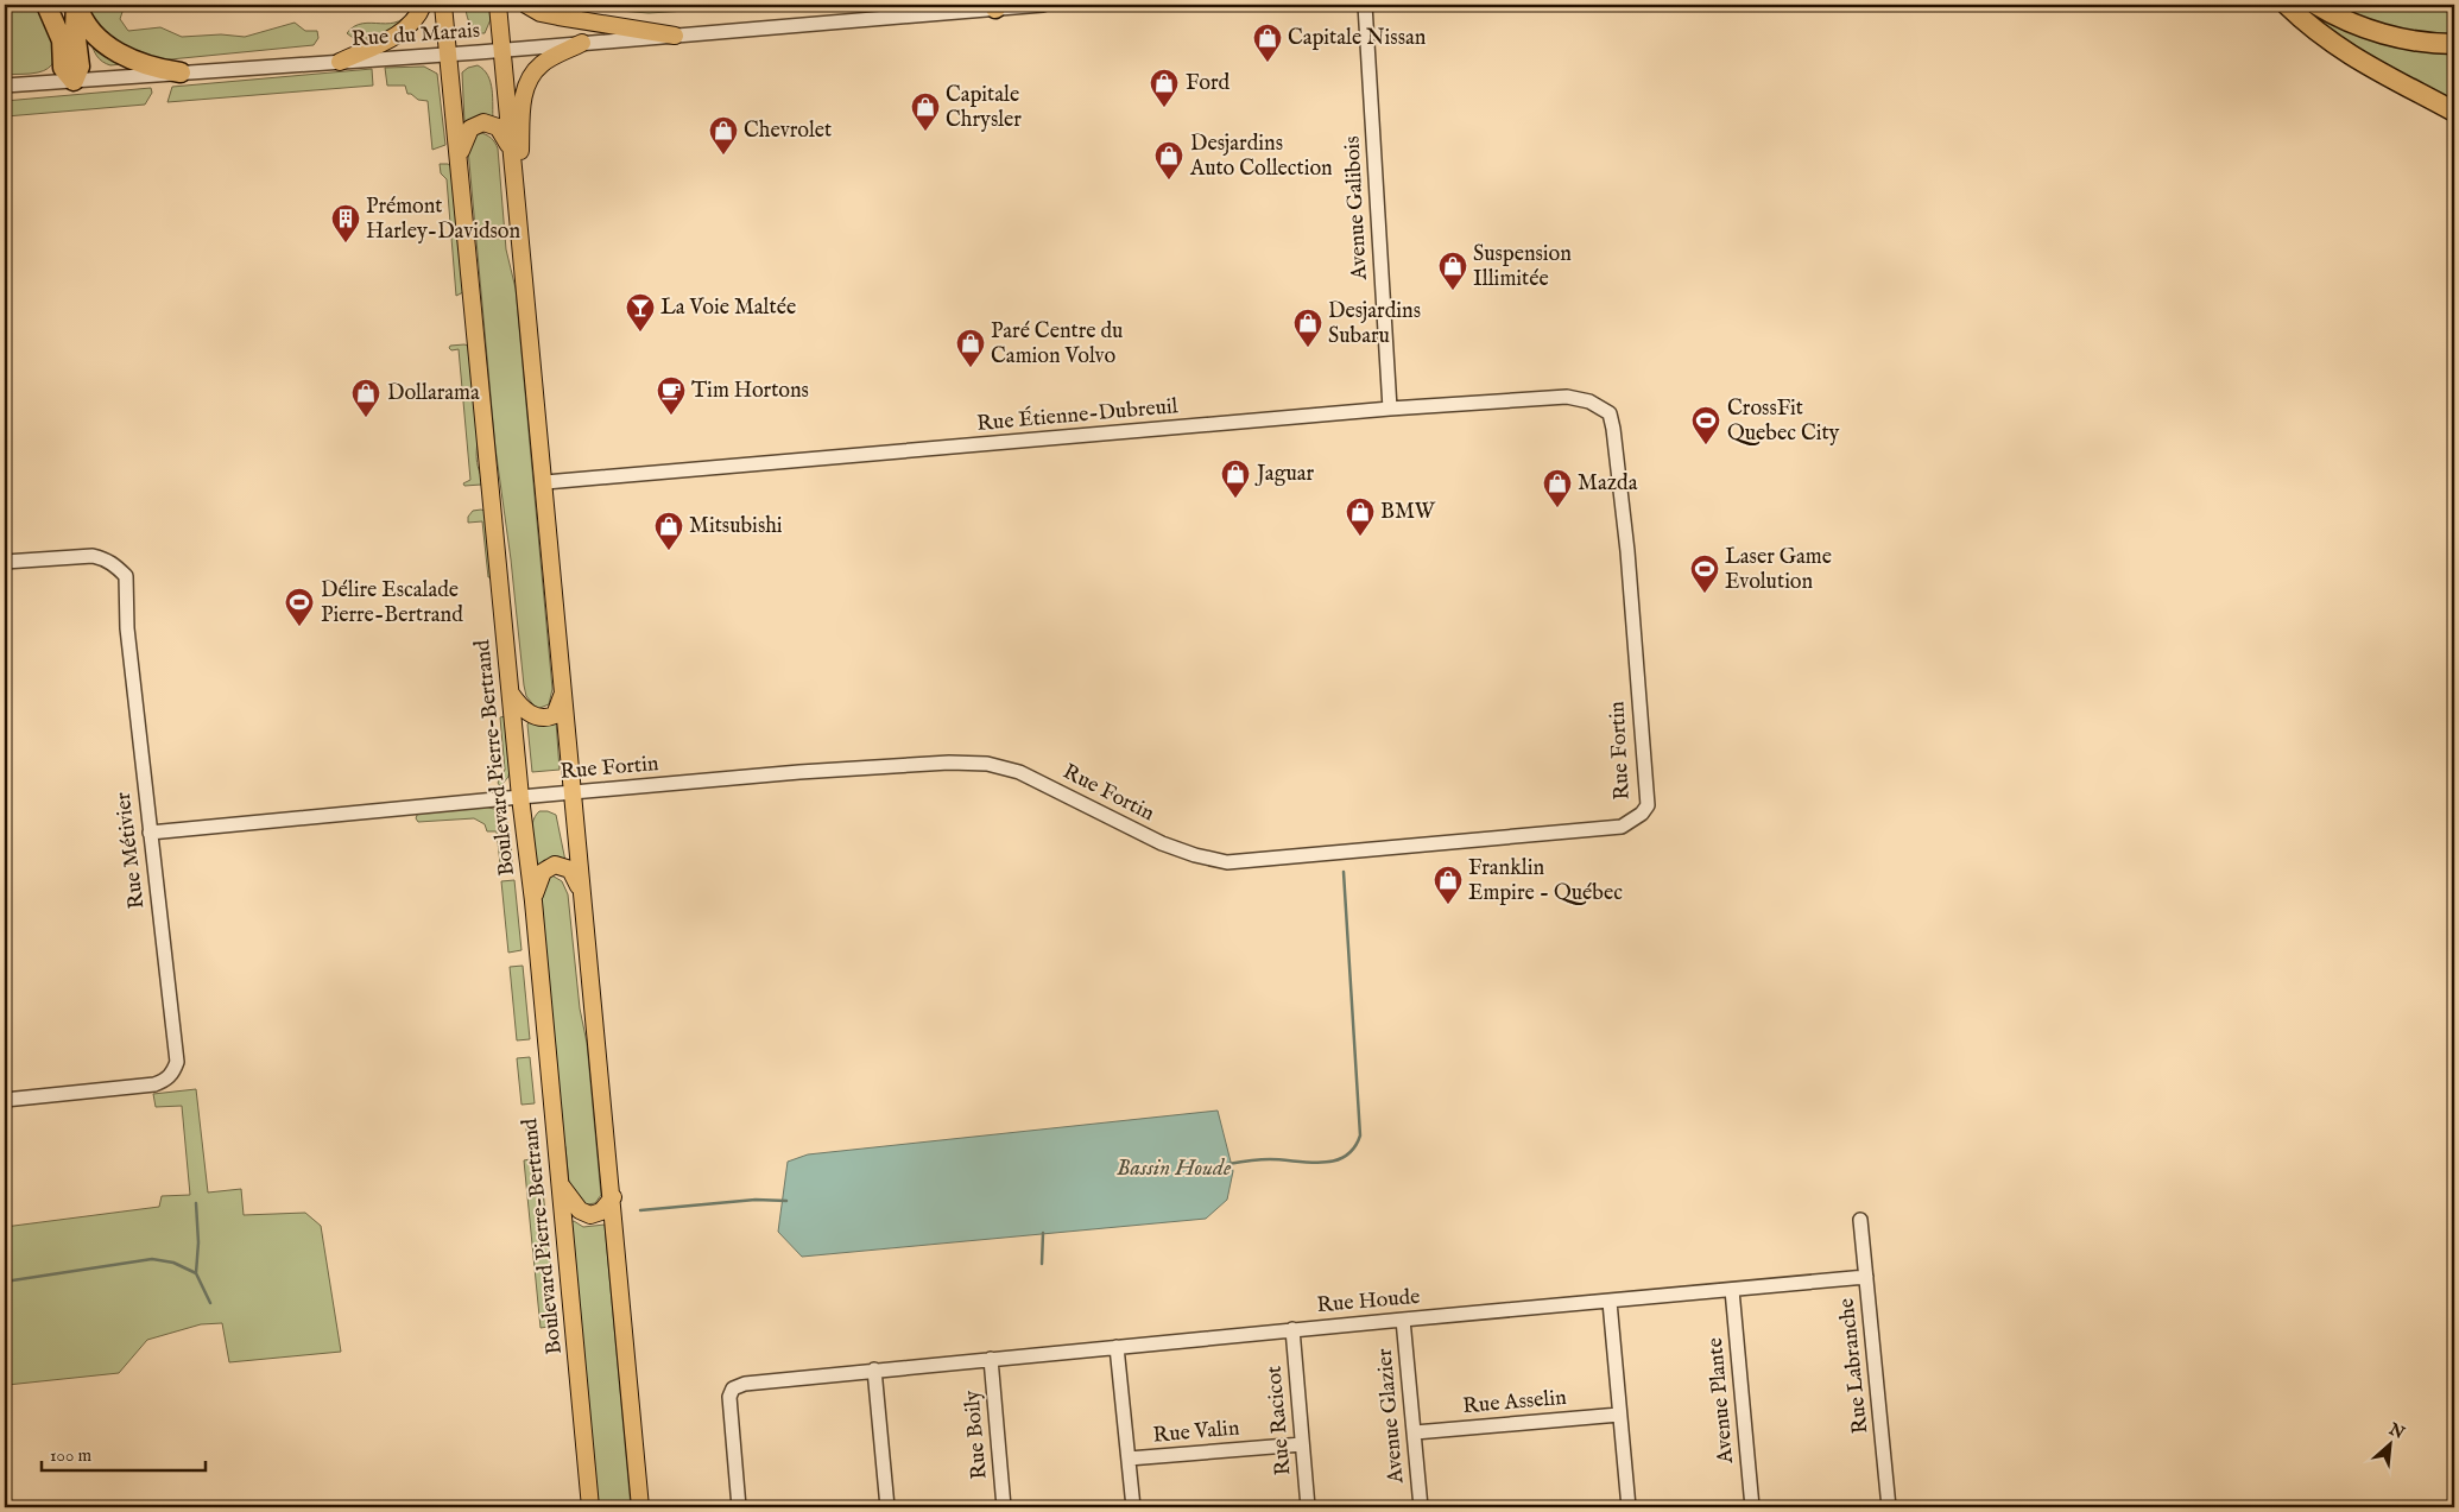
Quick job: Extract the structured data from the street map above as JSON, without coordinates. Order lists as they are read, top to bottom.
{
  "streets": {
    "main road": ["Boulevard Pierre-Bertrand"],
    "street": [
      "Rue du Marais",
      "Avenue Galibois",
      "Rue Étienne-Dubreuil",
      "Rue Fortin",
      "Rue Métivier",
      "Rue Houde",
      "Rue Labranche",
      "Avenue Plante",
      "Rue Asselin",
      "Avenue Glazier",
      "Rue Racicot",
      "Rue Valin",
      "Rue Boily"
    ]
  },
  "crossings": [
    ["Rue du Marais", "Boulevard Pierre-Bertrand"],
    ["Avenue Galibois", "Rue Étienne-Dubreuil"],
    ["Rue Étienne-Dubreuil", "Rue Fortin"],
    ["Rue Fortin", "Boulevard Pierre-Bertrand"],
    ["Rue Fortin", "Rue Métivier"],
    ["Rue Houde", "Rue Labranche"],
    ["Rue Houde", "Avenue Plante"],
    ["Rue Houde", "Avenue Glazier"],
    ["Rue Houde", "Rue Racicot"],
    ["Rue Houde", "Rue Boily"],
    ["Rue Asselin", "Avenue Glazier"],
    ["Rue Racicot", "Rue Valin"]
  ],
  "water": ["Bassin Houde"],
  "places": {
    "shop": [
      "Capitale Nissan",
      "Ford",
      "Capitale Chrysler",
      "Chevrolet",
      "Desjardins Auto Collection",
      "Suspension Illimitée",
      "Desjardins Subaru",
      "Paré Centre du Camion Volvo",
      "Dollarama",
      "Jaguar",
      "Mazda",
      "BMW",
      "Mitsubishi",
      "Franklin Empire - Québec"
    ],
    "building": ["Prémont Harley-Davidson"],
    "bar": ["La Voie Maltée"],
    "cafe": ["Tim Hortons"],
    "sports": ["CrossFit Quebec City", "Laser Game Evolution", "Délire Escalade Pierre-Bertrand"]
  },
  "scale_bar": "100 m",
  "north": "top right"
}
